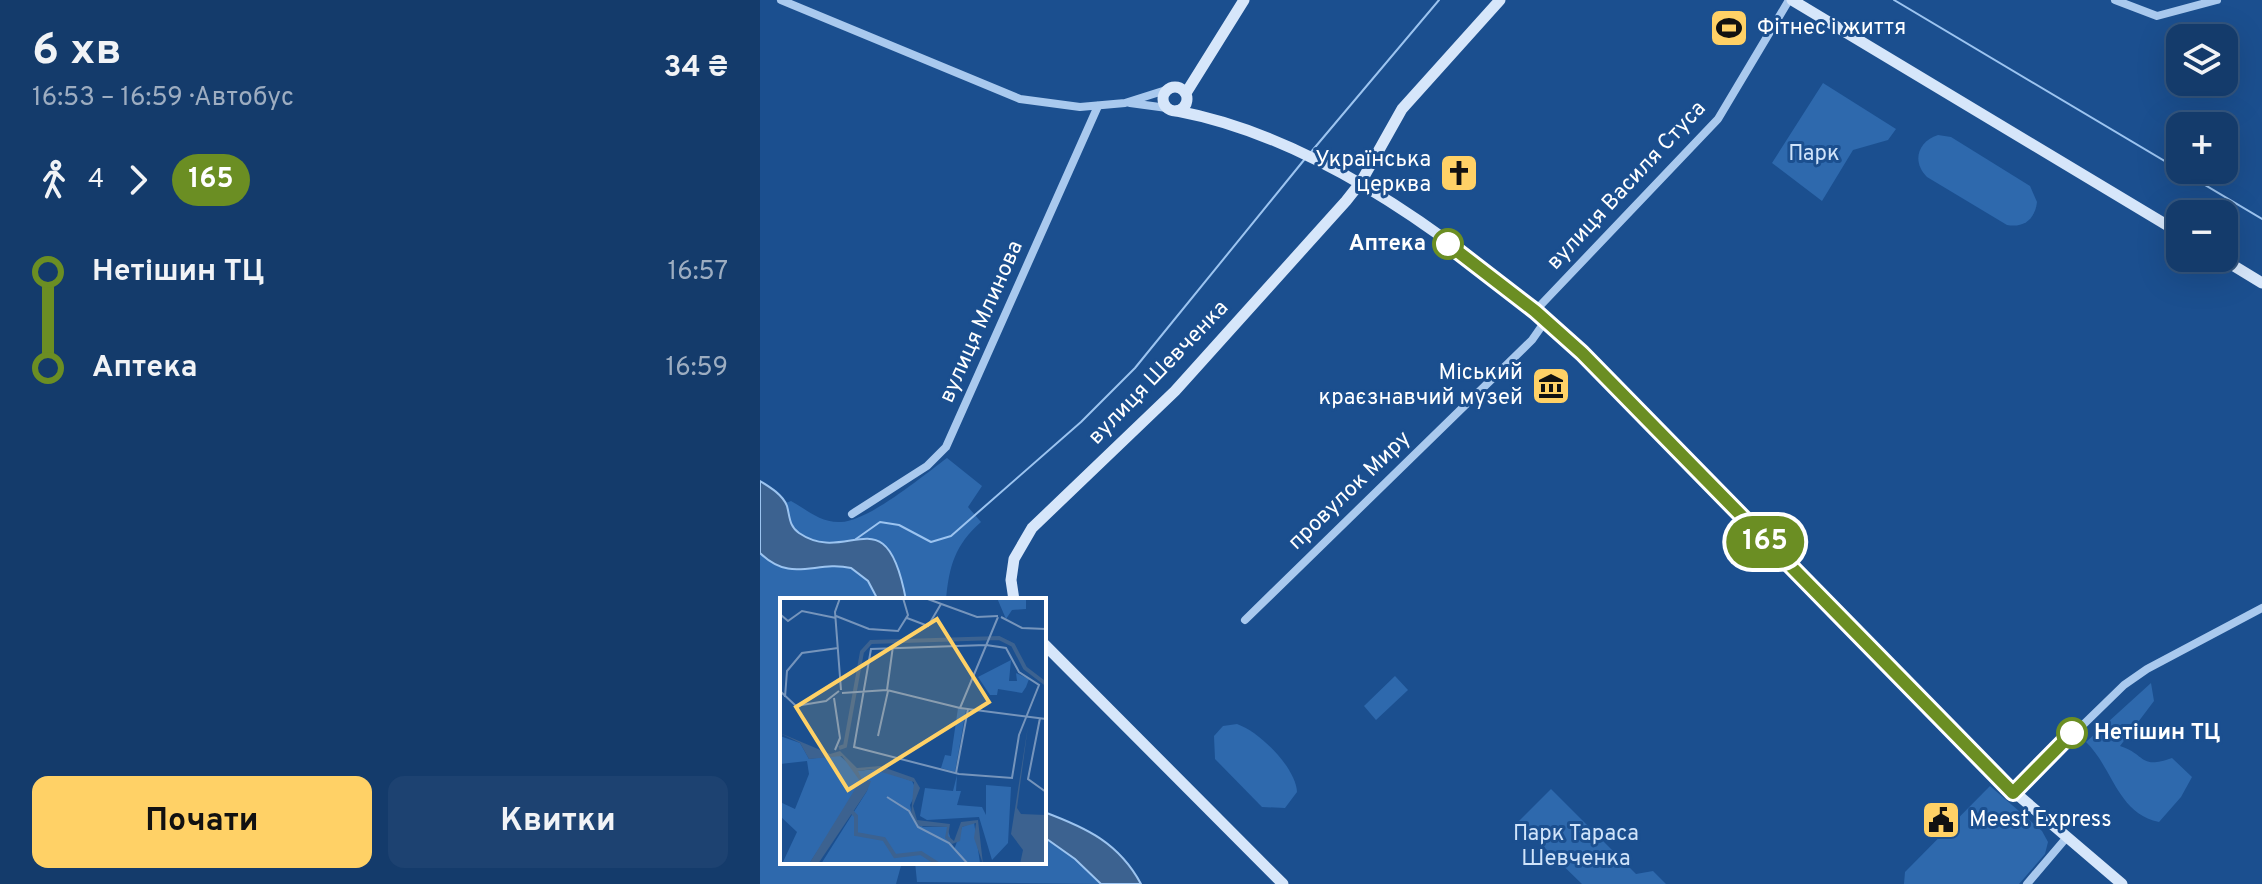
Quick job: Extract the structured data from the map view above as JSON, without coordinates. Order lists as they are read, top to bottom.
{
  "streets": {
    "street": [
      "вулиця Василя Стуса",
      "вулиця Млинова",
      "вулиця Шевченка",
      "провулок Миру"
    ]
  },
  "parks": ["Парк", "Парк Тараса Шевченка"],
  "places": {
    "sports": ["Фітнес і життя"],
    "church": ["Українська церква"],
    "other": ["Аптека", "Нетішин ТЦ"],
    "museum": ["Міський краєзнавчий музей"],
    "public building": ["Meest Express"]
  },
  "lines": ["bus line 165"],
  "page": {
    "heading": ["6 хв", "16:53 – 16:59 · Автобус", "34 ₴"],
    "on_map": "165",
    "map_buttons": ["+", "−"],
    "legs": ["4", "165"],
    "list": [
      {
        "name": "Нетішин ТЦ",
        "value": "16:57"
      },
      {
        "name": "Аптека",
        "value": "16:59"
      }
    ],
    "buttons": ["Почати", "Квитки"]
  }
}
